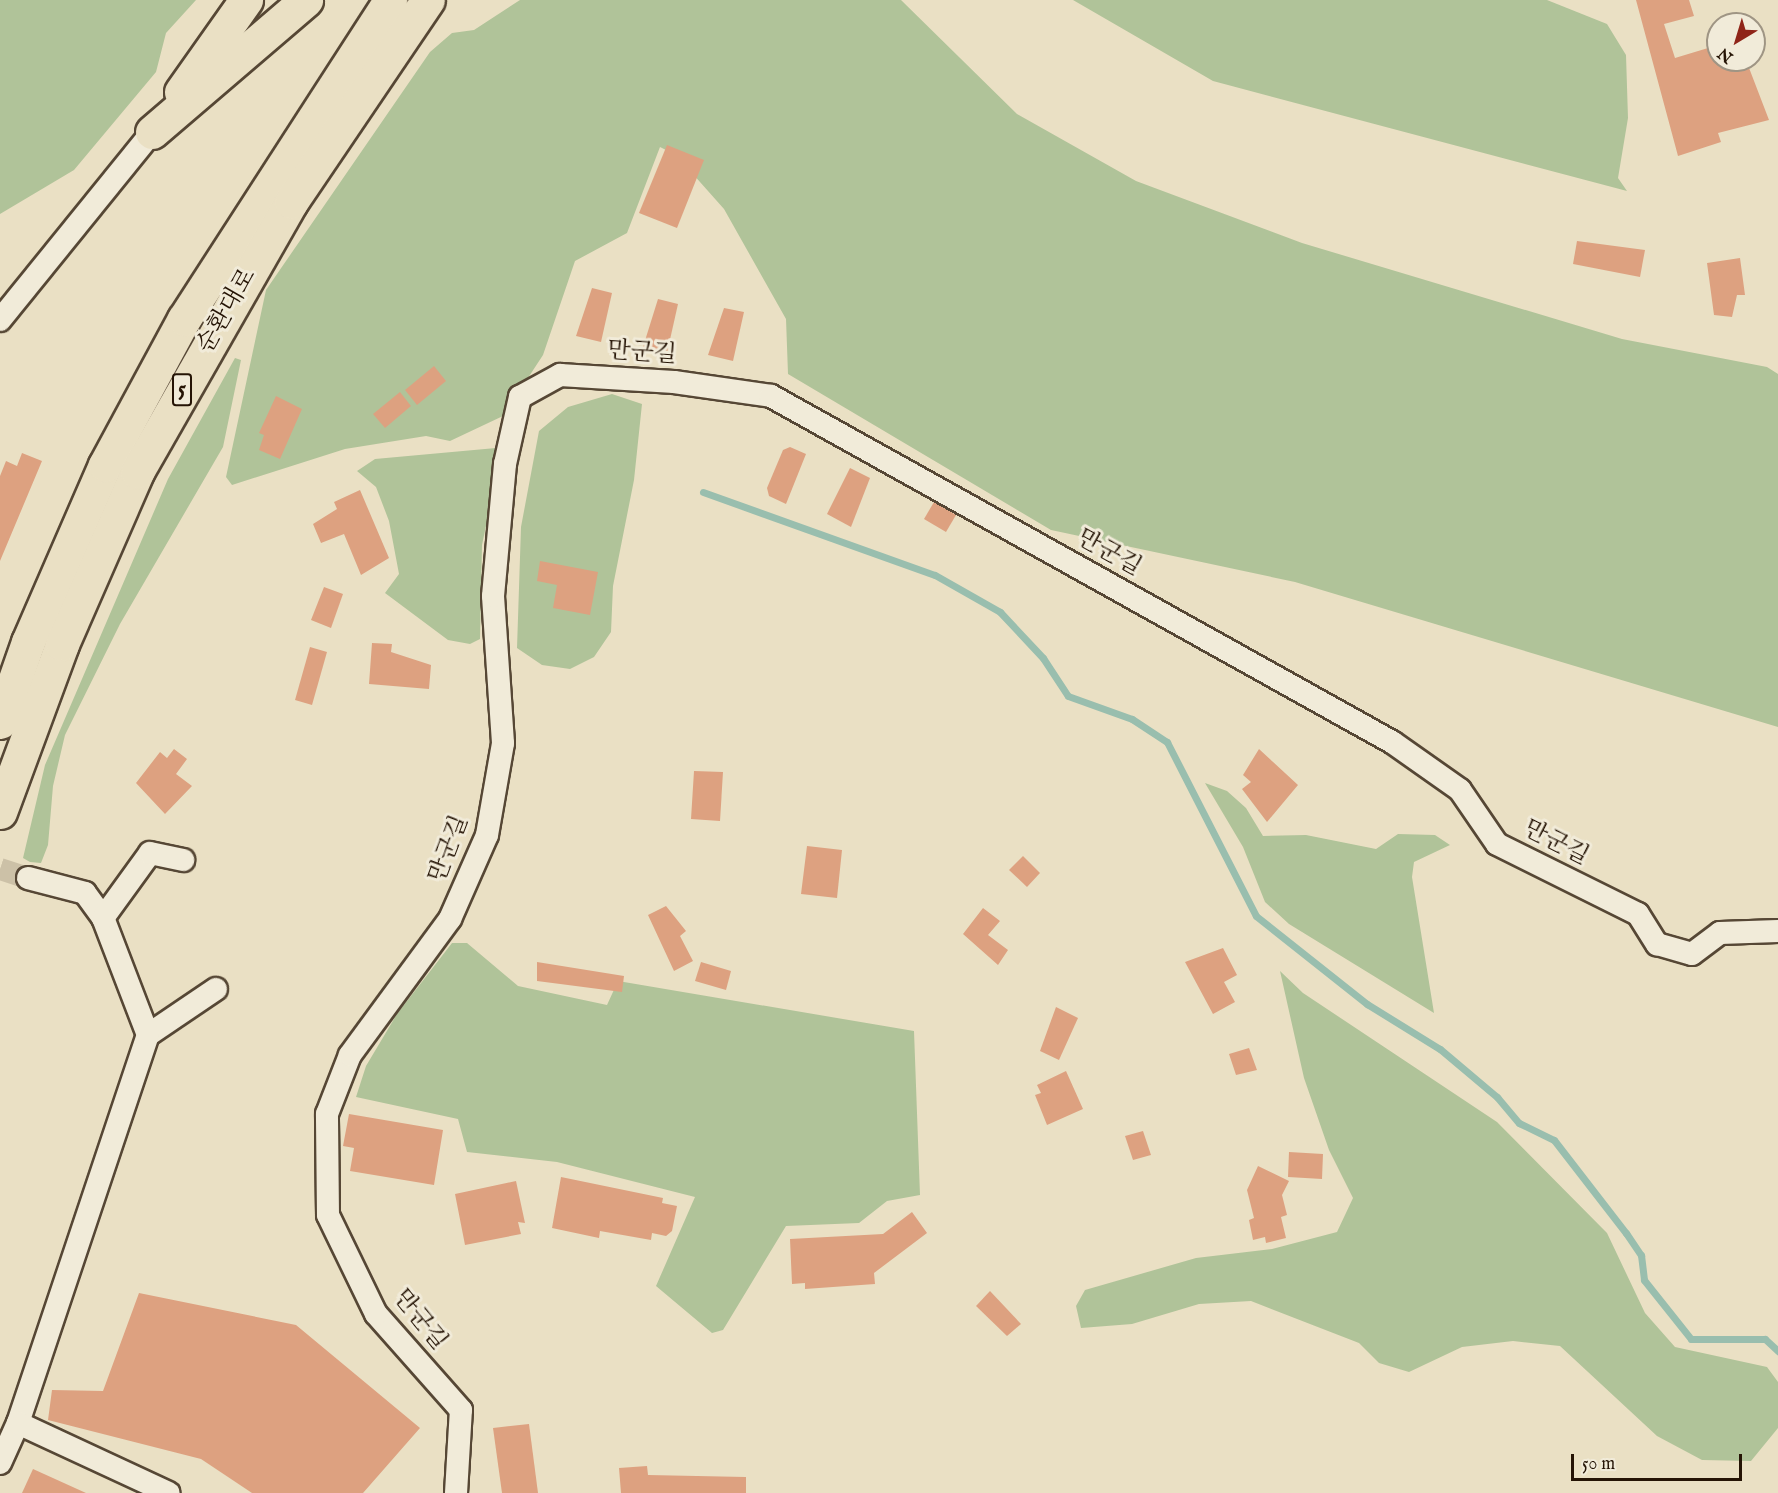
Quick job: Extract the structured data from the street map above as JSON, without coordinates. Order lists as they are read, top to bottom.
{
  "streets": {
    "highway": ["순환대로", "5"],
    "street": ["만군길"]
  },
  "scale_bar": "50 m",
  "north": "bottom left"
}
